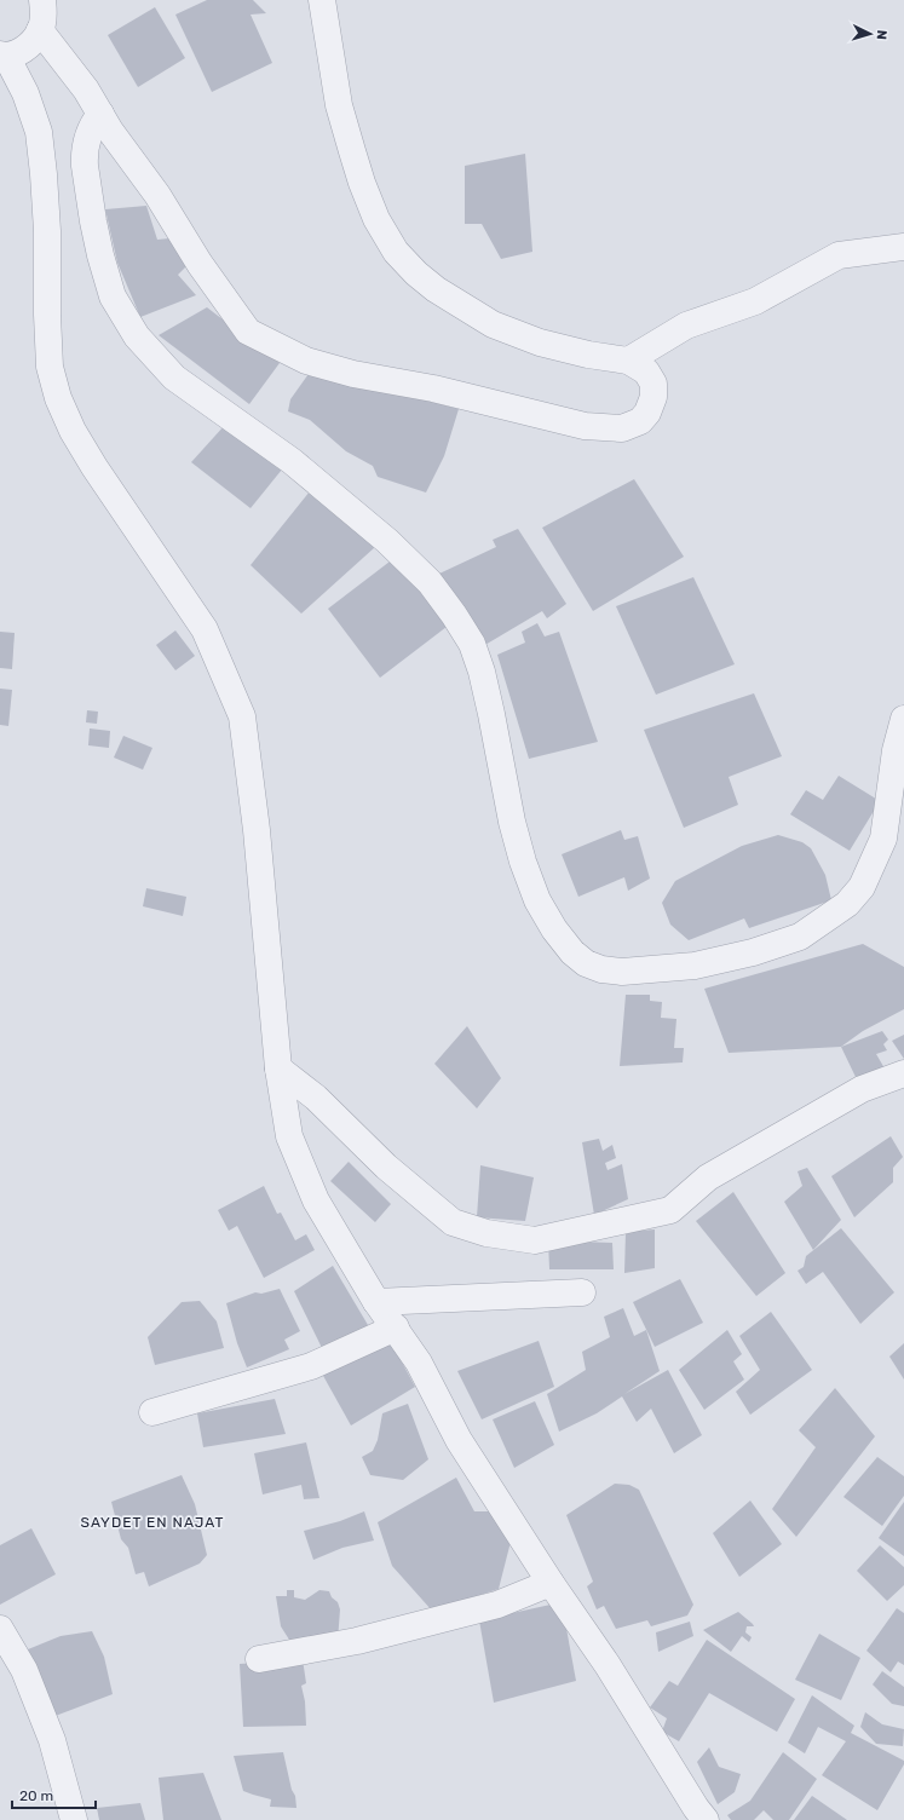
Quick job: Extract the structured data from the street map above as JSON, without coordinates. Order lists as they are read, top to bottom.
{
  "districts": ["SAYDET EN NAJAT"],
  "scale_bar": "20 m",
  "north": "right"
}
